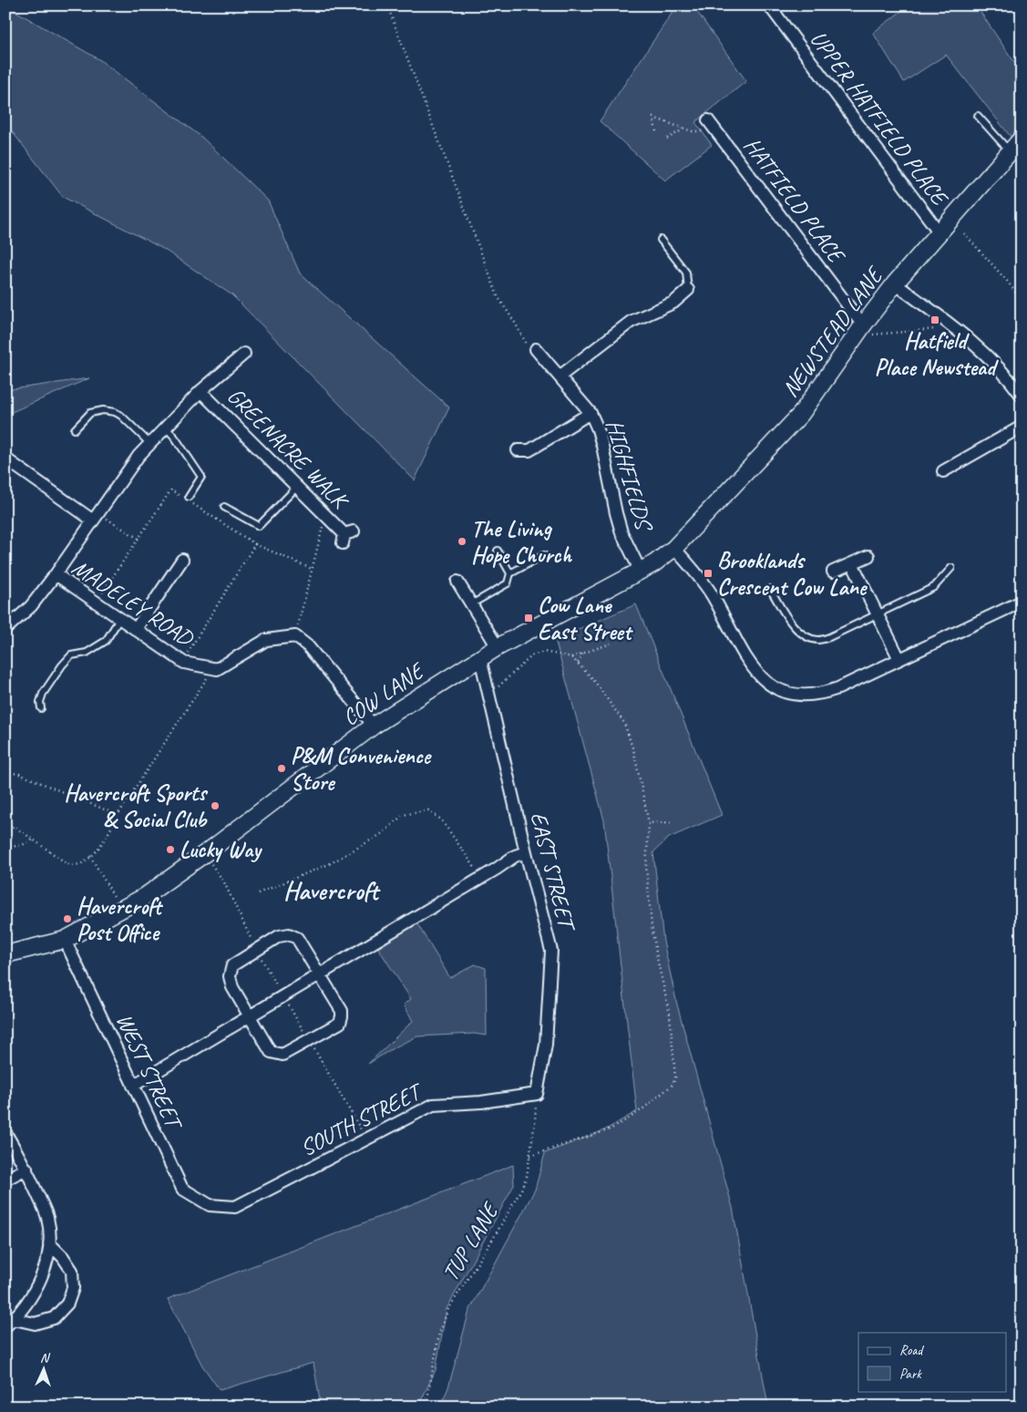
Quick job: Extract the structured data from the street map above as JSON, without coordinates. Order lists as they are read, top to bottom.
{
  "streets": {
    "main road": ["NEWSTEAD LANE", "COW LANE"],
    "street": [
      "UPPER HATFIELD PLACE",
      "HATFIELD PLACE",
      "GREENACRE WALK",
      "HIGHFIELDS",
      "MADELEY ROAD",
      "EAST STREET",
      "WEST STREET",
      "SOUTH STREET"
    ],
    "path": ["TUP LANE"]
  },
  "crossings": [
    ["UPPER HATFIELD PLACE", "NEWSTEAD LANE"],
    ["HATFIELD PLACE", "NEWSTEAD LANE"],
    ["NEWSTEAD LANE", "COW LANE"],
    ["HIGHFIELDS", "COW LANE"],
    ["COW LANE", "EAST STREET"],
    ["COW LANE", "WEST STREET"],
    ["EAST STREET", "SOUTH STREET"],
    ["EAST STREET", "TUP LANE"],
    ["WEST STREET", "SOUTH STREET"],
    ["SOUTH STREET", "TUP LANE"]
  ],
  "districts": ["Havercroft"],
  "places": {
    "transit": ["Hatfield Place Newstead", "Brooklands Crescent Cow Lane", "Cow Lane East Street"],
    "other": [
      "The Living Hope Church",
      "P&M Convenience Store",
      "Havercroft Sports & Social Club",
      "Lucky Way",
      "Havercroft Post Office"
    ]
  },
  "legend": ["Road", "Park"],
  "north": "top"
}
